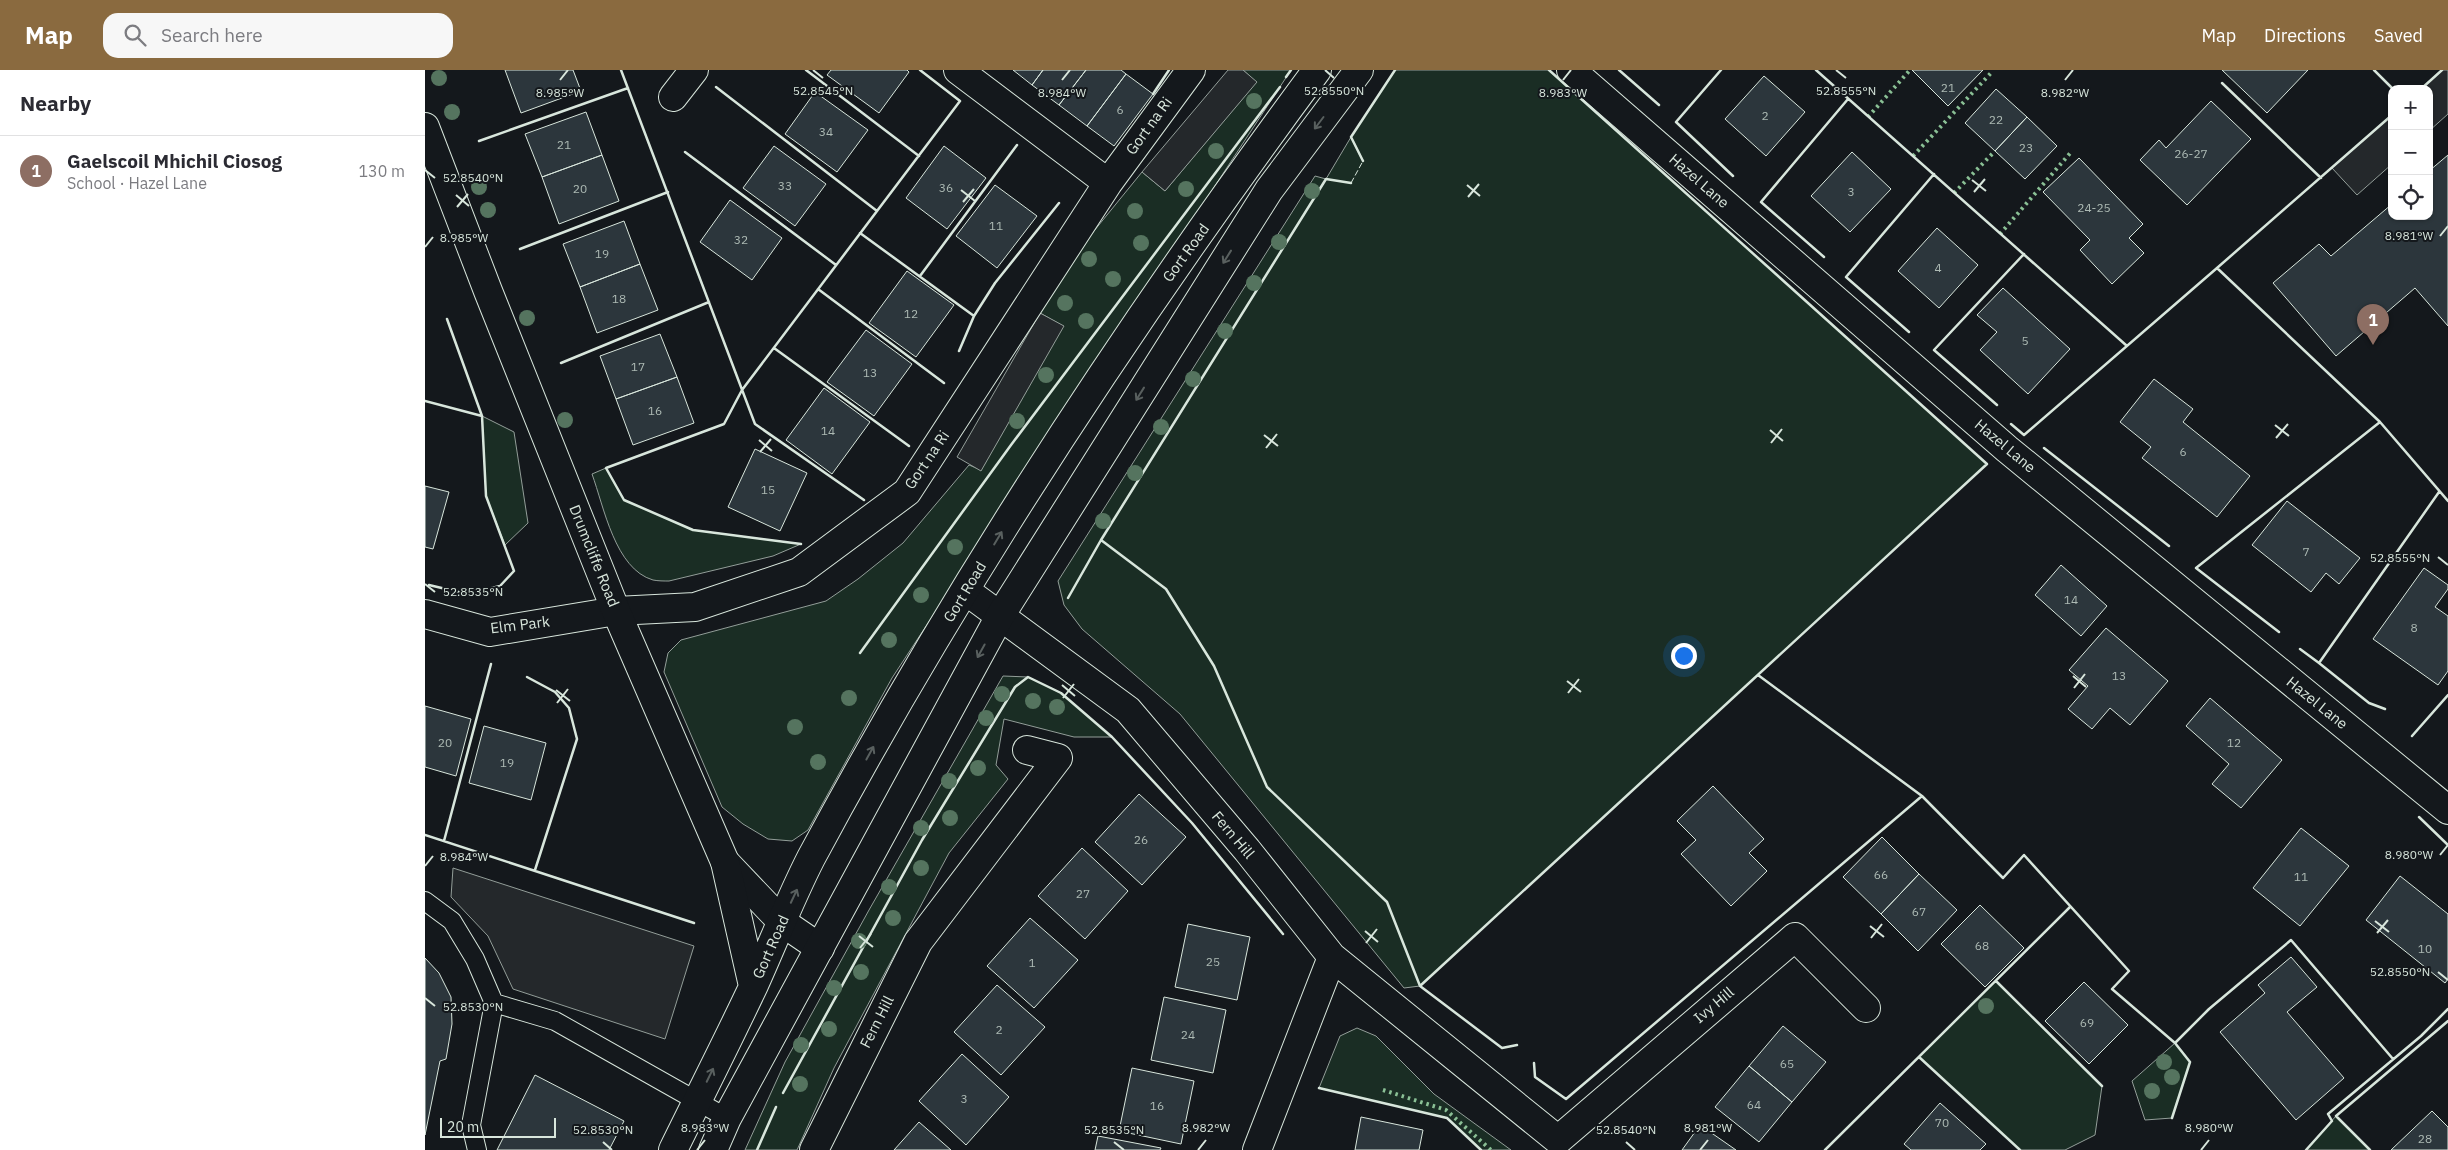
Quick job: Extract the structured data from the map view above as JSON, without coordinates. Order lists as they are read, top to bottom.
{
  "streets": {
    "street": [
      "Gort na Ri",
      "Hazel Lane",
      "Gort Road",
      "Drumcliffe Road",
      "Elm Park",
      "Fern Hill",
      "Ivy Hill"
    ]
  },
  "crossings": [
    ["Gort na Ri", "Drumcliffe Road"],
    ["Gort na Ri", "Elm Park"],
    ["Gort Road", "Drumcliffe Road"],
    ["Gort Road", "Fern Hill"],
    ["Drumcliffe Road", "Elm Park"],
    ["Fern Hill", "Ivy Hill"]
  ],
  "house_numbers": [
    "21",
    "6",
    "2",
    "22",
    "34",
    "21",
    "23",
    "26-27",
    "33",
    "36",
    "20",
    "3",
    "24-25",
    "11",
    "32",
    "19",
    "4",
    "18",
    "12",
    "5",
    "17",
    "13",
    "16",
    "14",
    "6",
    "15",
    "7",
    "14",
    "8",
    "13",
    "20",
    "12",
    "19",
    "26",
    "66",
    "11",
    "27",
    "67",
    "68",
    "10",
    "25",
    "1",
    "69",
    "2",
    "24",
    "65",
    "3",
    "64",
    "16",
    "70",
    "28"
  ],
  "scale_bar": "20 m",
  "page": {
    "header": "Map",
    "search": "Search here",
    "nav": ["Map", "Directions", "Saved"],
    "heading": "Nearby",
    "map_buttons": ["+", "−"],
    "list": [
      {
        "mark": "1",
        "name": "Gaelscoil Mhichil Ciosog",
        "note": "School · Hazel Lane",
        "value": "130 m"
      }
    ],
    "pins": "1",
    "scale": "20 m"
  },
  "coordinates": [
    "52.8545°N",
    "52.8550°N",
    "52.8555°N",
    "8.985°W",
    "8.984°W",
    "8.983°W",
    "8.982°W",
    "52.8540°N",
    "8.981°W",
    "52.8535°N",
    "8.980°W",
    "52.8530°N"
  ]
}
